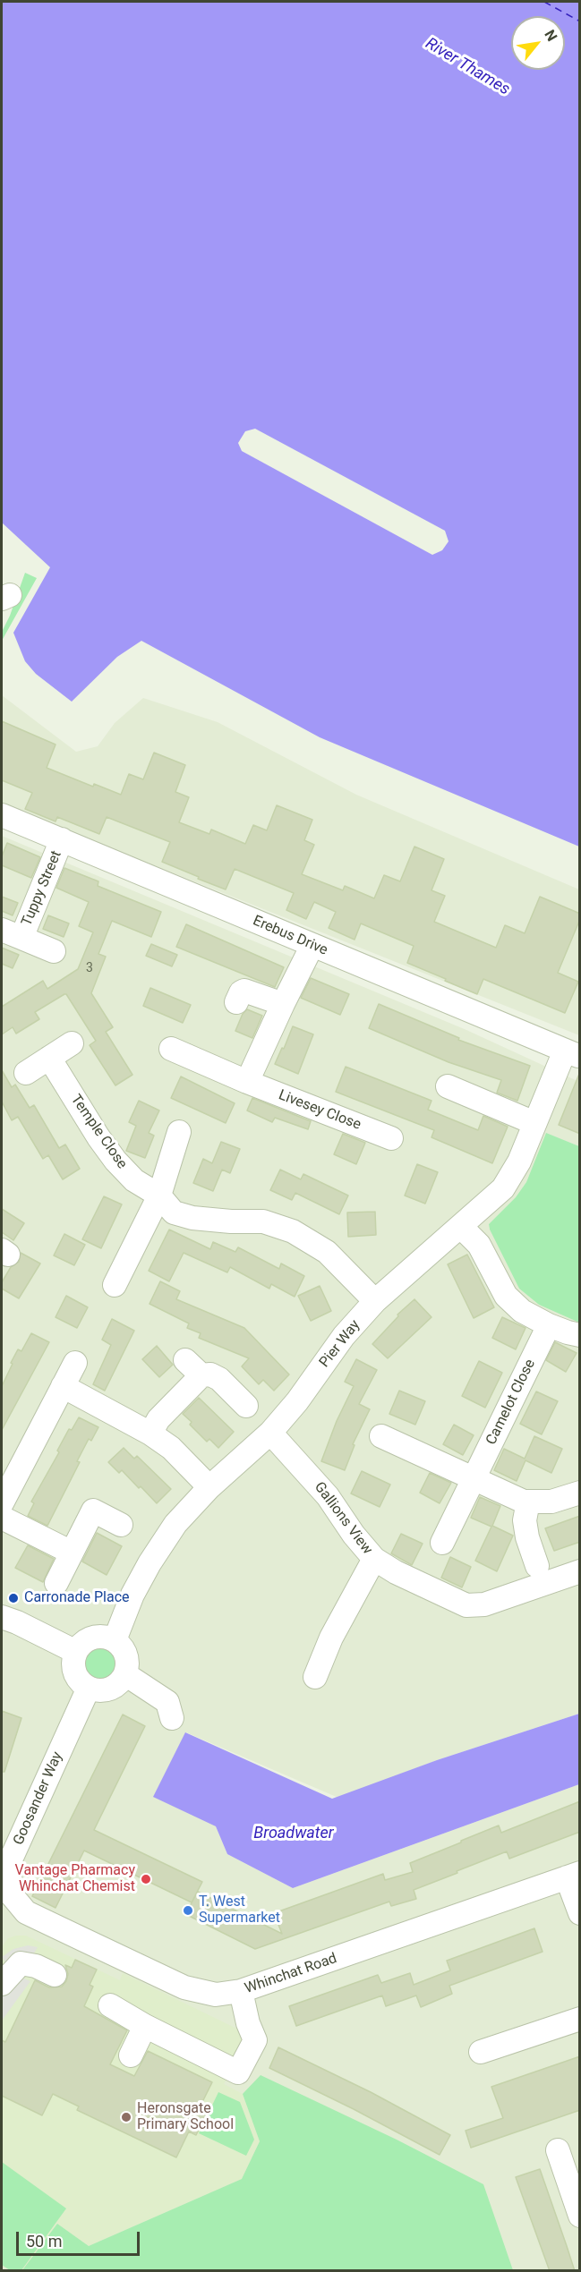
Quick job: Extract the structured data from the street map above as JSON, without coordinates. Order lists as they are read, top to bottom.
{
  "streets": {
    "street": [
      "Tuppy Street",
      "Erebus Drive",
      "Livesey Close",
      "Temple Close",
      "Pier Way",
      "Camelot Close",
      "Gallions View",
      "Goosander Way",
      "Whinchat Road"
    ]
  },
  "crossings": [
    ["Tuppy Street", "Erebus Drive"],
    ["Erebus Drive", "Pier Way"],
    ["Temple Close", "Pier Way"],
    ["Pier Way", "Gallions View"],
    ["Pier Way", "Goosander Way"],
    ["Goosander Way", "Whinchat Road"]
  ],
  "water": ["River Thames", "Broadwater"],
  "places": [
    "Carronade Place",
    "Vantage Pharmacy Whinchat Chemist",
    "T. West Supermarket",
    "Heronsgate Primary School"
  ],
  "house_numbers": ["3"],
  "scale_bar": "50 m",
  "north": "top right"
}
